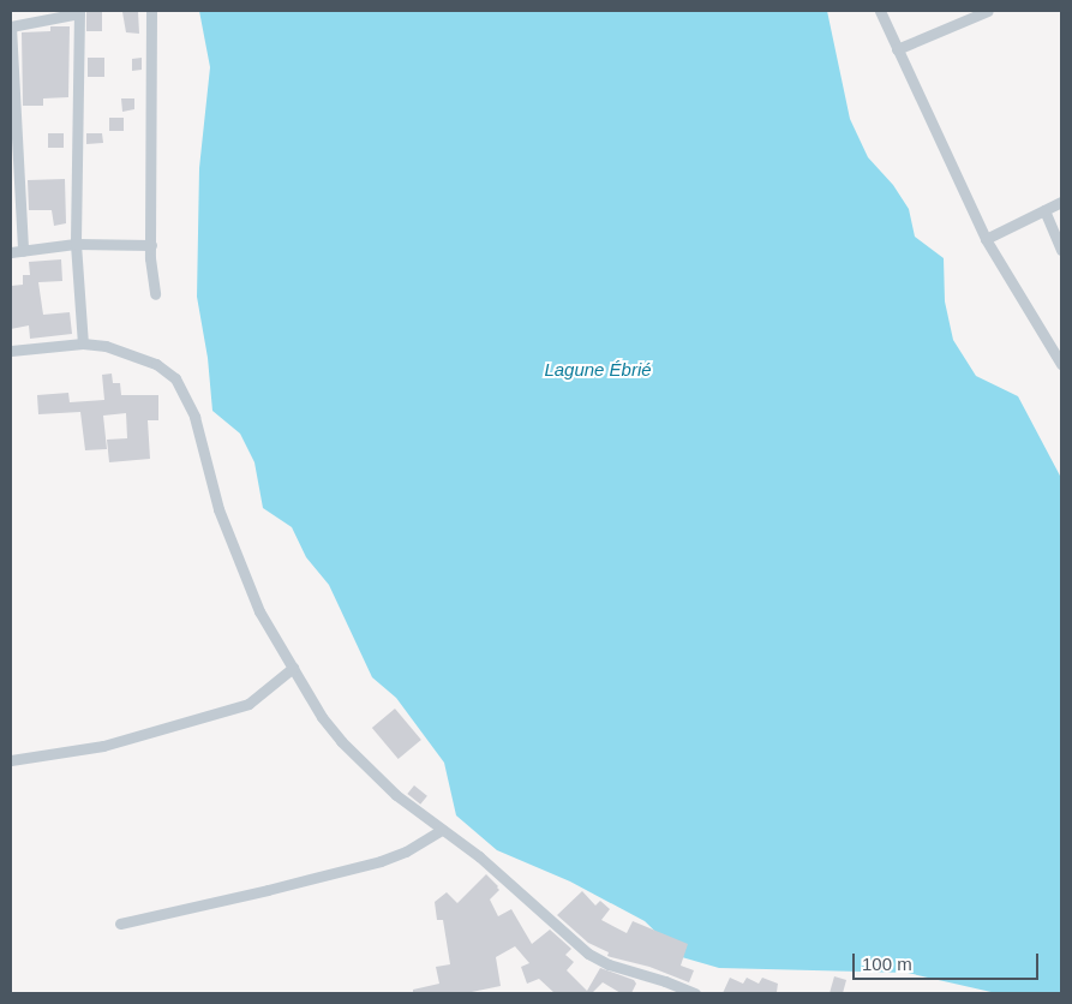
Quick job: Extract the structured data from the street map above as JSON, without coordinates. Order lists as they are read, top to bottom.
{
  "water": ["Lagune Ébrié"],
  "scale_bar": "100 m"
}
